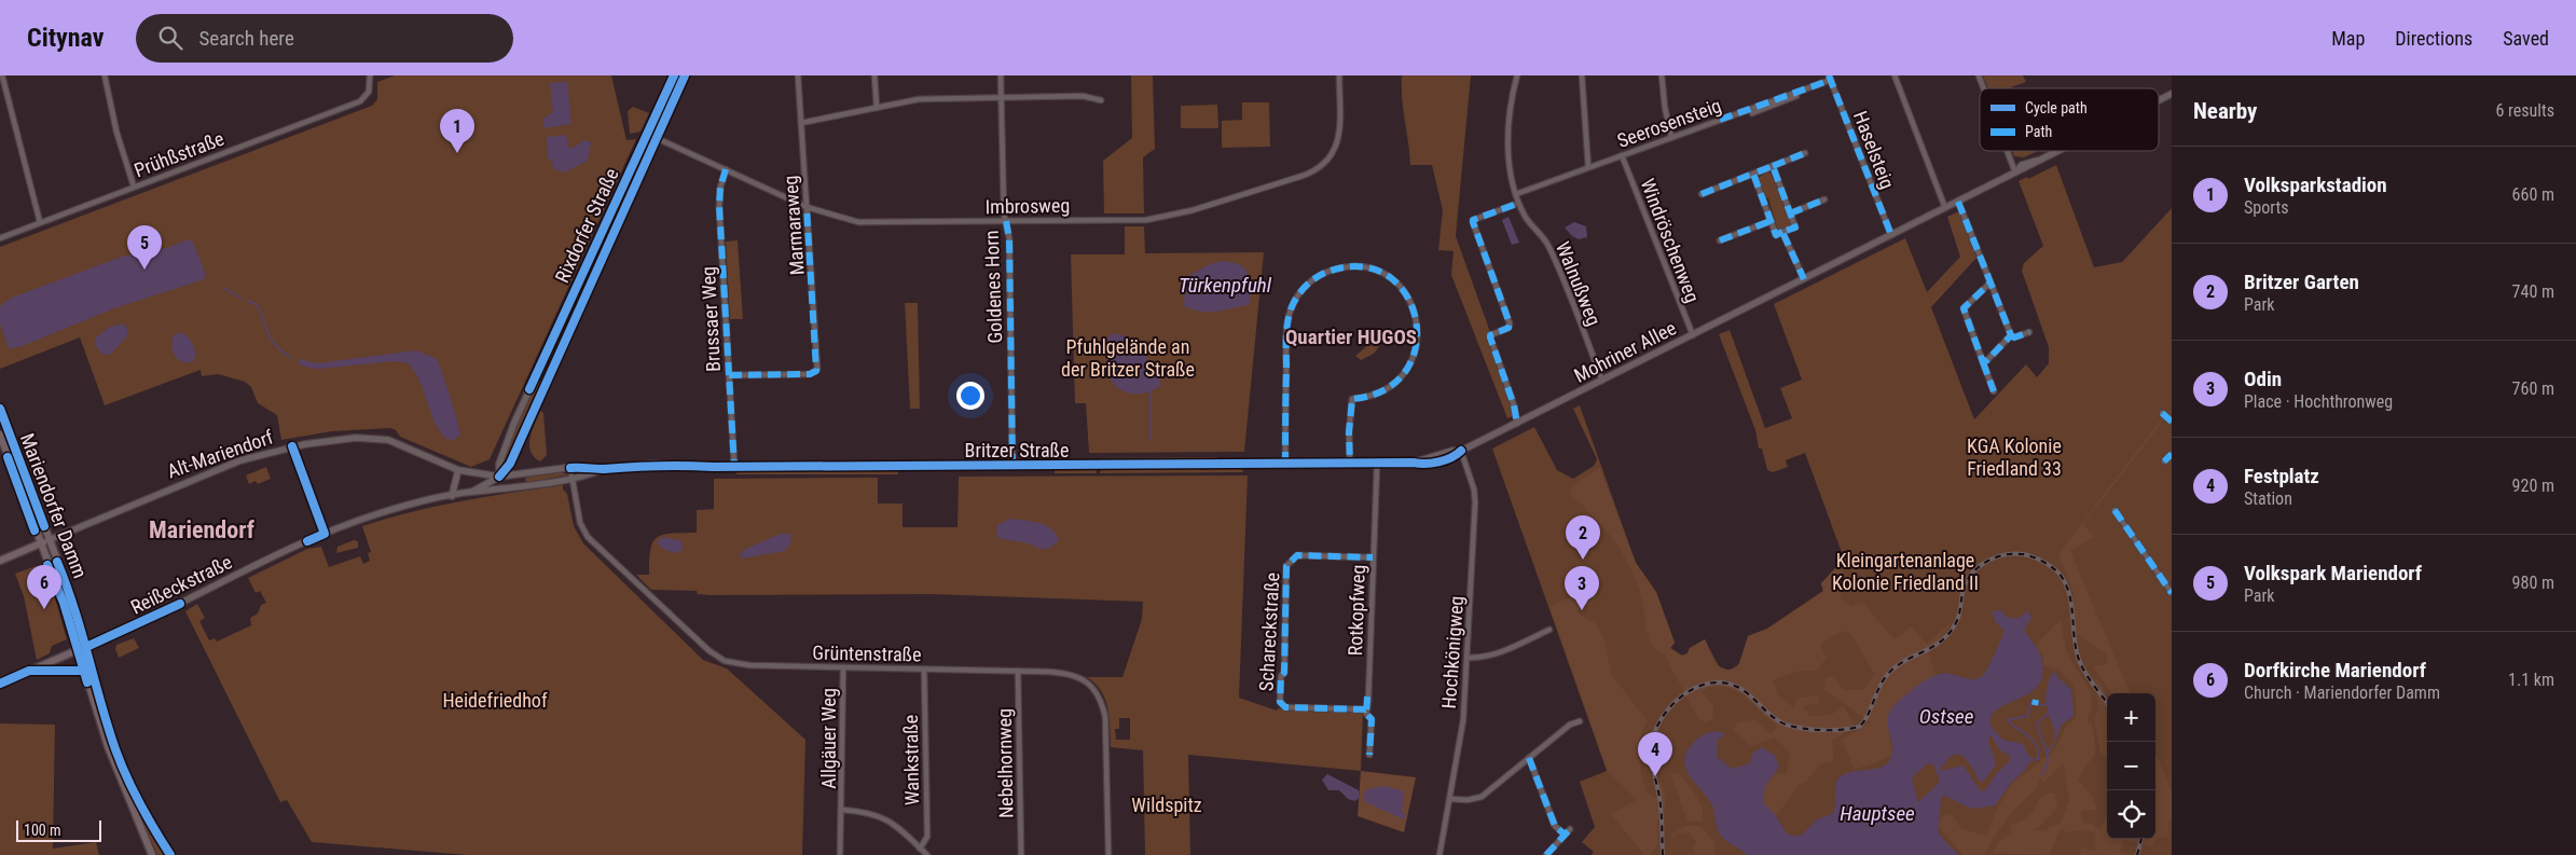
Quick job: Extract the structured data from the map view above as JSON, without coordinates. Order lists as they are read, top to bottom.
{
  "streets": {
    "main road": [
      "Rixdorfer Straße",
      "Mohriner Allee",
      "Britzer Straße",
      "Alt-Mariendorf",
      "Mariendorfer Damm",
      "Reißeckstraße"
    ],
    "street": [
      "Seerosensteig",
      "Haselsteig",
      "Prühßstraße",
      "Imbrosweg",
      "Marmaraweg",
      "Windröschenweg",
      "Walnußweg",
      "Goldenes Horn",
      "Brussaer Weg",
      "Rotkopfweg",
      "Schareckstraße",
      "Hochkönigweg",
      "Grüntenstraße",
      "Allgäuer Weg",
      "Wankstraße",
      "Nebelhornweg"
    ]
  },
  "crossings": [
    ["Seerosensteig", "Haselsteig"],
    ["Seerosensteig", "Windröschenweg"],
    ["Seerosensteig", "Walnußweg"],
    ["Haselsteig", "Mohriner Allee"],
    ["Imbrosweg", "Rixdorfer Straße"],
    ["Imbrosweg", "Marmaraweg"],
    ["Imbrosweg", "Goldenes Horn"],
    ["Imbrosweg", "Brussaer Weg"],
    ["Rixdorfer Straße", "Britzer Straße"],
    ["Marmaraweg", "Brussaer Weg"],
    ["Windröschenweg", "Mohriner Allee"],
    ["Walnußweg", "Mohriner Allee"],
    ["Goldenes Horn", "Britzer Straße"],
    ["Brussaer Weg", "Britzer Straße"],
    ["Mohriner Allee", "Britzer Straße"],
    ["Mohriner Allee", "Hochkönigweg"],
    ["Britzer Straße", "Alt-Mariendorf"],
    ["Britzer Straße", "Reißeckstraße"],
    ["Britzer Straße", "Rotkopfweg"],
    ["Britzer Straße", "Hochkönigweg"],
    ["Britzer Straße", "Grüntenstraße"],
    ["Alt-Mariendorf", "Mariendorfer Damm"],
    ["Mariendorfer Damm", "Reißeckstraße"],
    ["Rotkopfweg", "Schareckstraße"],
    ["Grüntenstraße", "Allgäuer Weg"],
    ["Grüntenstraße", "Wankstraße"],
    ["Grüntenstraße", "Nebelhornweg"]
  ],
  "districts": ["Quartier HUGOS", "Mariendorf"],
  "water": ["Türkenpfuhl", "Ostsee", "Hauptsee"],
  "parks": [
    "Pfuhlgelände an der Britzer Straße",
    "KGA Kolonie Friedland 33",
    "Kleingartenanlage Kolonie Friedland II",
    "Heidefriedhof",
    "Wildspitz"
  ],
  "legend": ["Cycle path", "Path"],
  "scale_bar": "100 m",
  "page": {
    "header": "Citynav",
    "search": "Search here",
    "nav": ["Map", "Directions", "Saved"],
    "heading": ["Nearby", "6 results"],
    "pins": [
      "1",
      "5",
      "2",
      "6",
      "3",
      "4"
    ],
    "list": [
      {
        "mark": "1",
        "name": "Volksparkstadion",
        "note": "Sports",
        "value": "660 m"
      },
      {
        "mark": "2",
        "name": "Britzer Garten",
        "note": "Park",
        "value": "740 m"
      },
      {
        "mark": "3",
        "name": "Odin",
        "note": "Place · Hochthronweg",
        "value": "760 m"
      },
      {
        "mark": "4",
        "name": "Festplatz",
        "note": "Station",
        "value": "920 m"
      },
      {
        "mark": "5",
        "name": "Volkspark Mariendorf",
        "note": "Park",
        "value": "980 m"
      },
      {
        "mark": "6",
        "name": "Dorfkirche Mariendorf",
        "note": "Church · Mariendorfer Damm",
        "value": "1.1 km"
      }
    ],
    "map_buttons": ["+", "−"],
    "scale": "100 m"
  }
}
